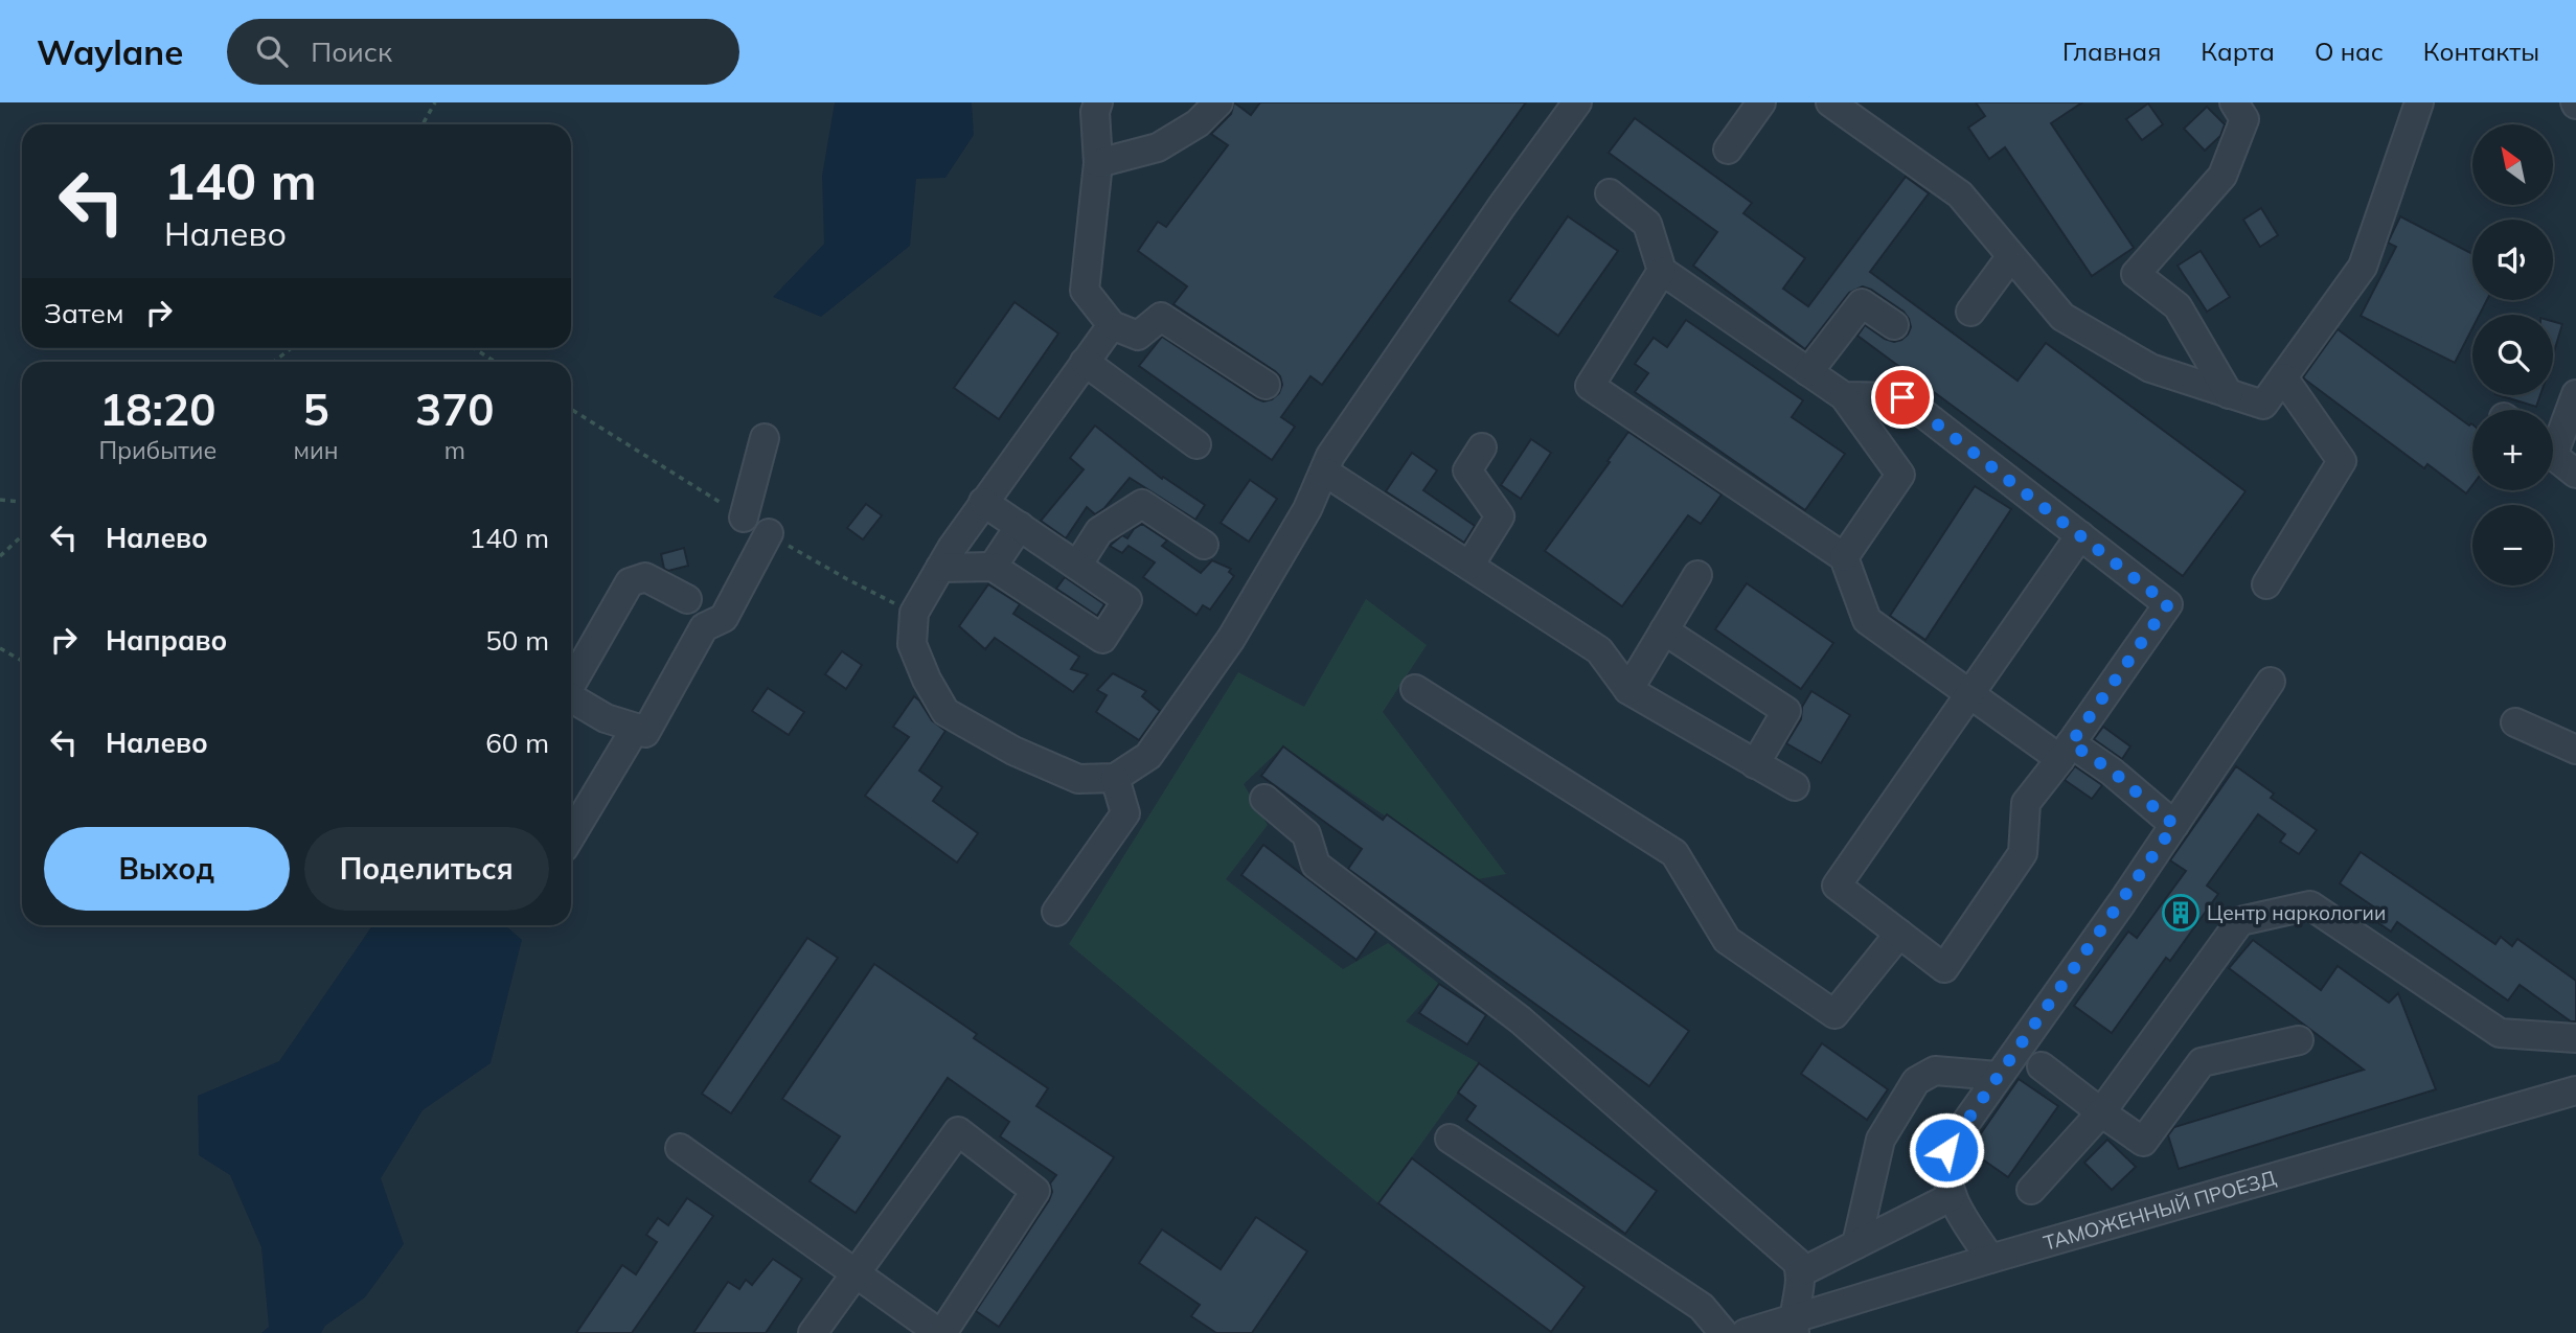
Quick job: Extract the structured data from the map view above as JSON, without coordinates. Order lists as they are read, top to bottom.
{
  "streets": {
    "street": ["ТАМОЖЕННЫЙ ПРОЕЗД"]
  },
  "places": {
    "building": ["Центр наркологии"]
  },
  "north": "top left",
  "page": {
    "header": "Waylane",
    "search": "Поиск",
    "nav": [
      "Главная",
      "Карта",
      "О нас",
      "Контакты"
    ],
    "map_buttons": ["+", "−"],
    "turn": ["140 m", "Налево"],
    "then": "Затем",
    "eta": [
      "18:20",
      "Прибытие",
      "5",
      "мин",
      "370",
      "m"
    ],
    "list": [
      {
        "name": "Налево",
        "value": "140 m"
      },
      {
        "name": "Направо",
        "value": "50 m"
      },
      {
        "name": "Налево",
        "value": "60 m"
      }
    ],
    "buttons": ["Выход", "Поделиться"]
  }
}
